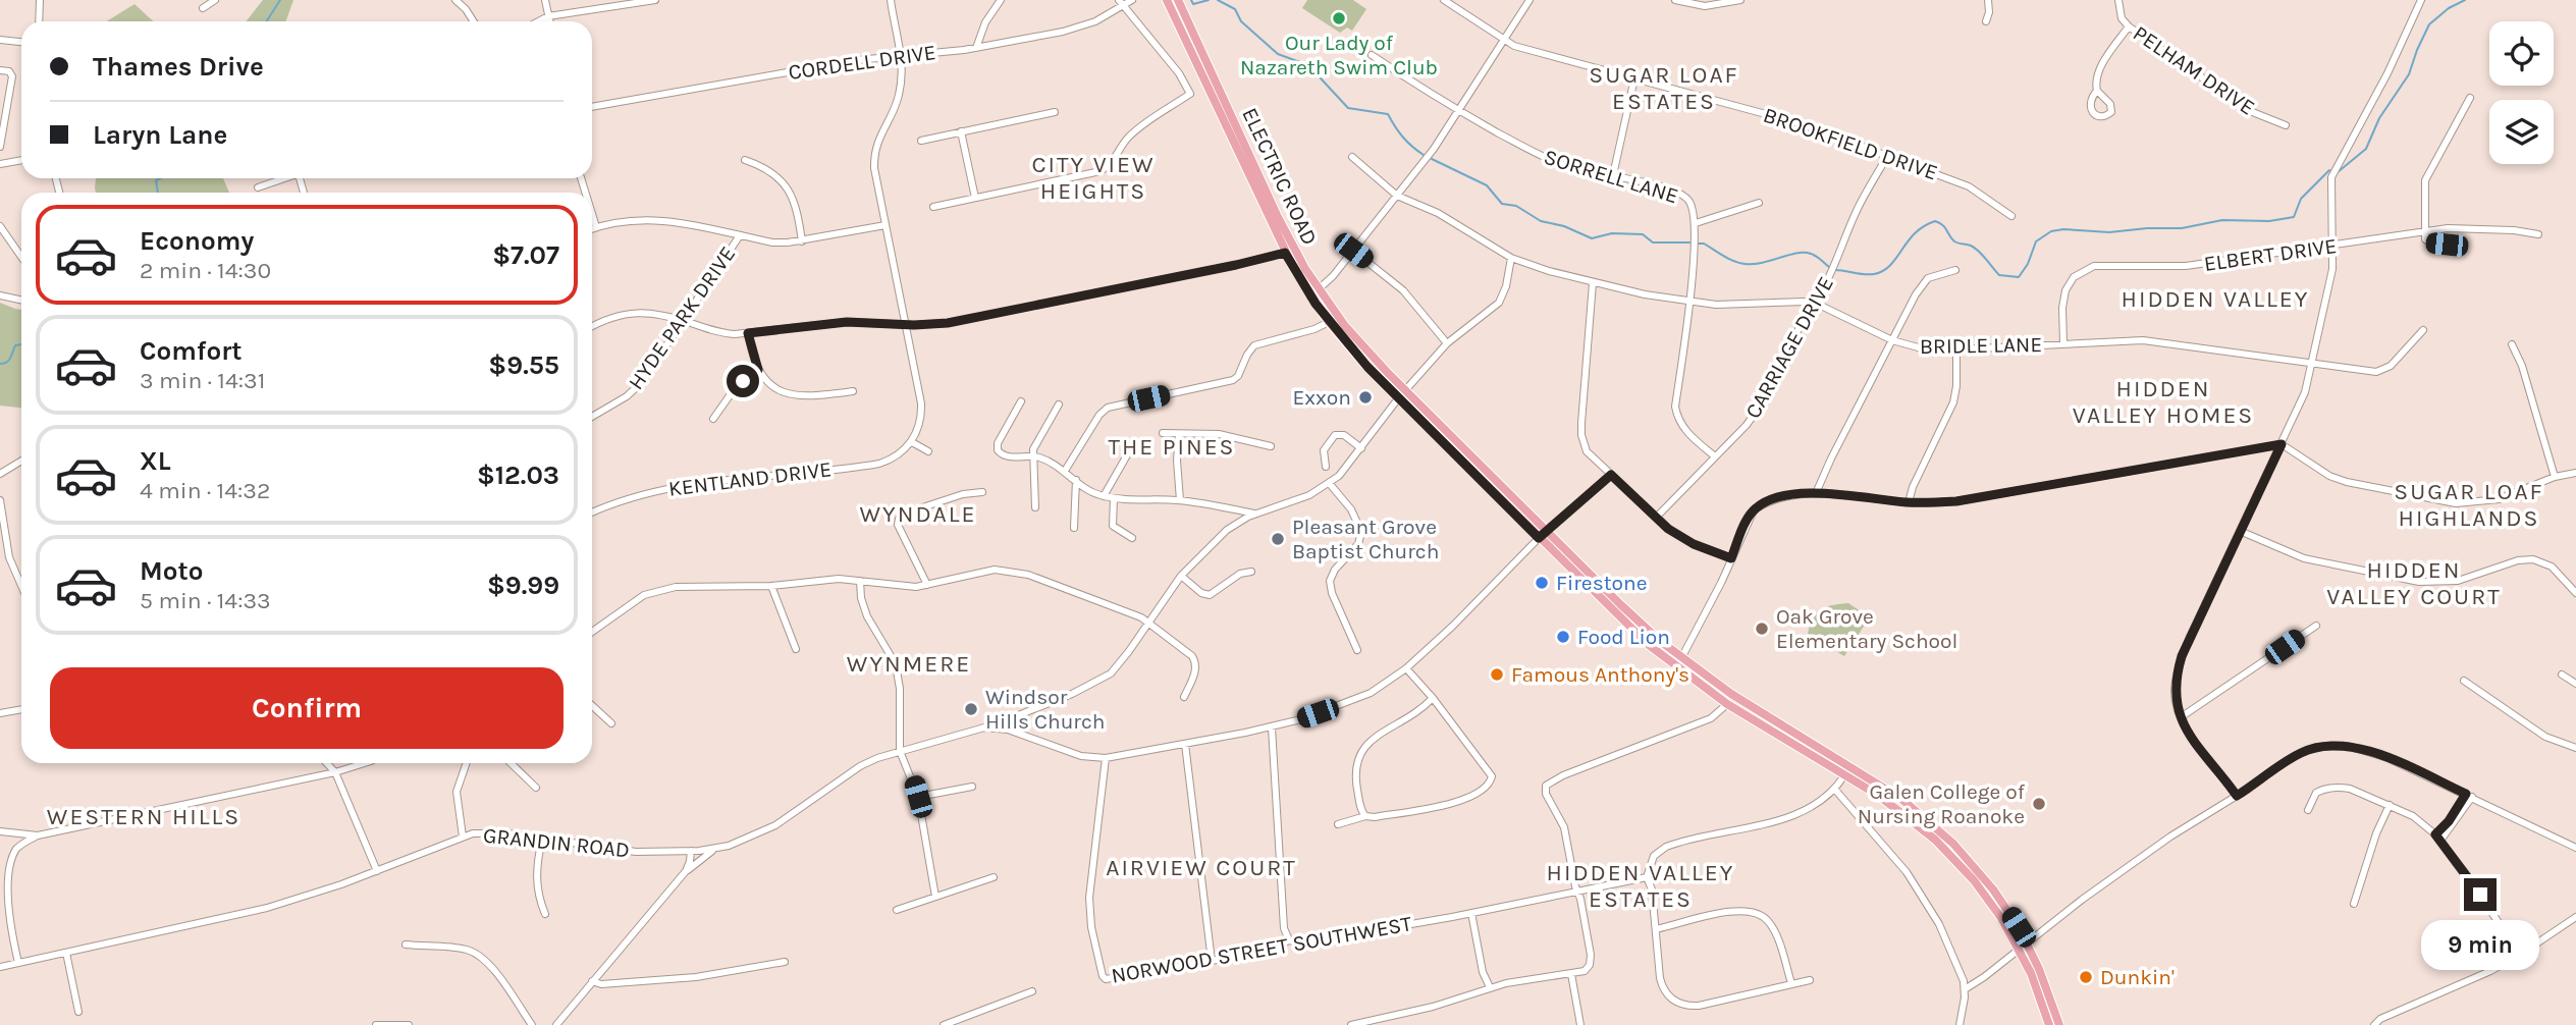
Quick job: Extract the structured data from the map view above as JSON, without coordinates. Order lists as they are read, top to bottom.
{
  "streets": {
    "main road": ["ELECTRIC ROAD"],
    "street": [
      "CORDELL DRIVE",
      "PELHAM DRIVE",
      "BROOKFIELD DRIVE",
      "SORRELL LANE",
      "ELBERT DRIVE",
      "HYDE PARK DRIVE",
      "BRIDLE LANE",
      "CARRIAGE DRIVE",
      "KENTLAND DRIVE",
      "GRANDIN ROAD",
      "NORWOOD STREET SOUTHWEST"
    ]
  },
  "crossings": [
    ["BROOKFIELD DRIVE", "CARRIAGE DRIVE"],
    ["SORRELL LANE", "BRIDLE LANE"],
    ["SORRELL LANE", "CARRIAGE DRIVE"],
    ["ELBERT DRIVE", "BRIDLE LANE"],
    ["BRIDLE LANE", "CARRIAGE DRIVE"]
  ],
  "districts": [
    "SUGAR LOAF ESTATES",
    "CITY VIEW HEIGHTS",
    "HIDDEN VALLEY",
    "HIDDEN VALLEY HOMES",
    "THE PINES",
    "SUGAR LOAF HIGHLANDS",
    "WYNDALE",
    "HIDDEN VALLEY COURT",
    "WYNMERE",
    "WESTERN HILLS",
    "AIRVIEW COURT",
    "HIDDEN VALLEY ESTATES"
  ],
  "places": [
    "Our Lady of Nazareth Swim Club",
    "Exxon",
    "Pleasant Grove Baptist Church",
    "Firestone",
    "Oak Grove Elementary School",
    "Food Lion",
    "Famous Anthony's",
    "Windsor Hills Church",
    "Galen College of Nursing Roanoke",
    "Dunkin'"
  ],
  "page": {
    "banner": ["Thames Drive", "Laryn Lane"],
    "list": [
      {
        "name": "Economy",
        "note": "2 min · 14:30",
        "value": "$7.07"
      },
      {
        "name": "Comfort",
        "note": "3 min · 14:31",
        "value": "$9.55"
      },
      {
        "name": "XL",
        "note": "4 min · 14:32",
        "value": "$12.03"
      },
      {
        "name": "Moto",
        "note": "5 min · 14:33",
        "value": "$9.99"
      }
    ],
    "buttons": "Confirm",
    "bubble": "9 min"
  }
}
